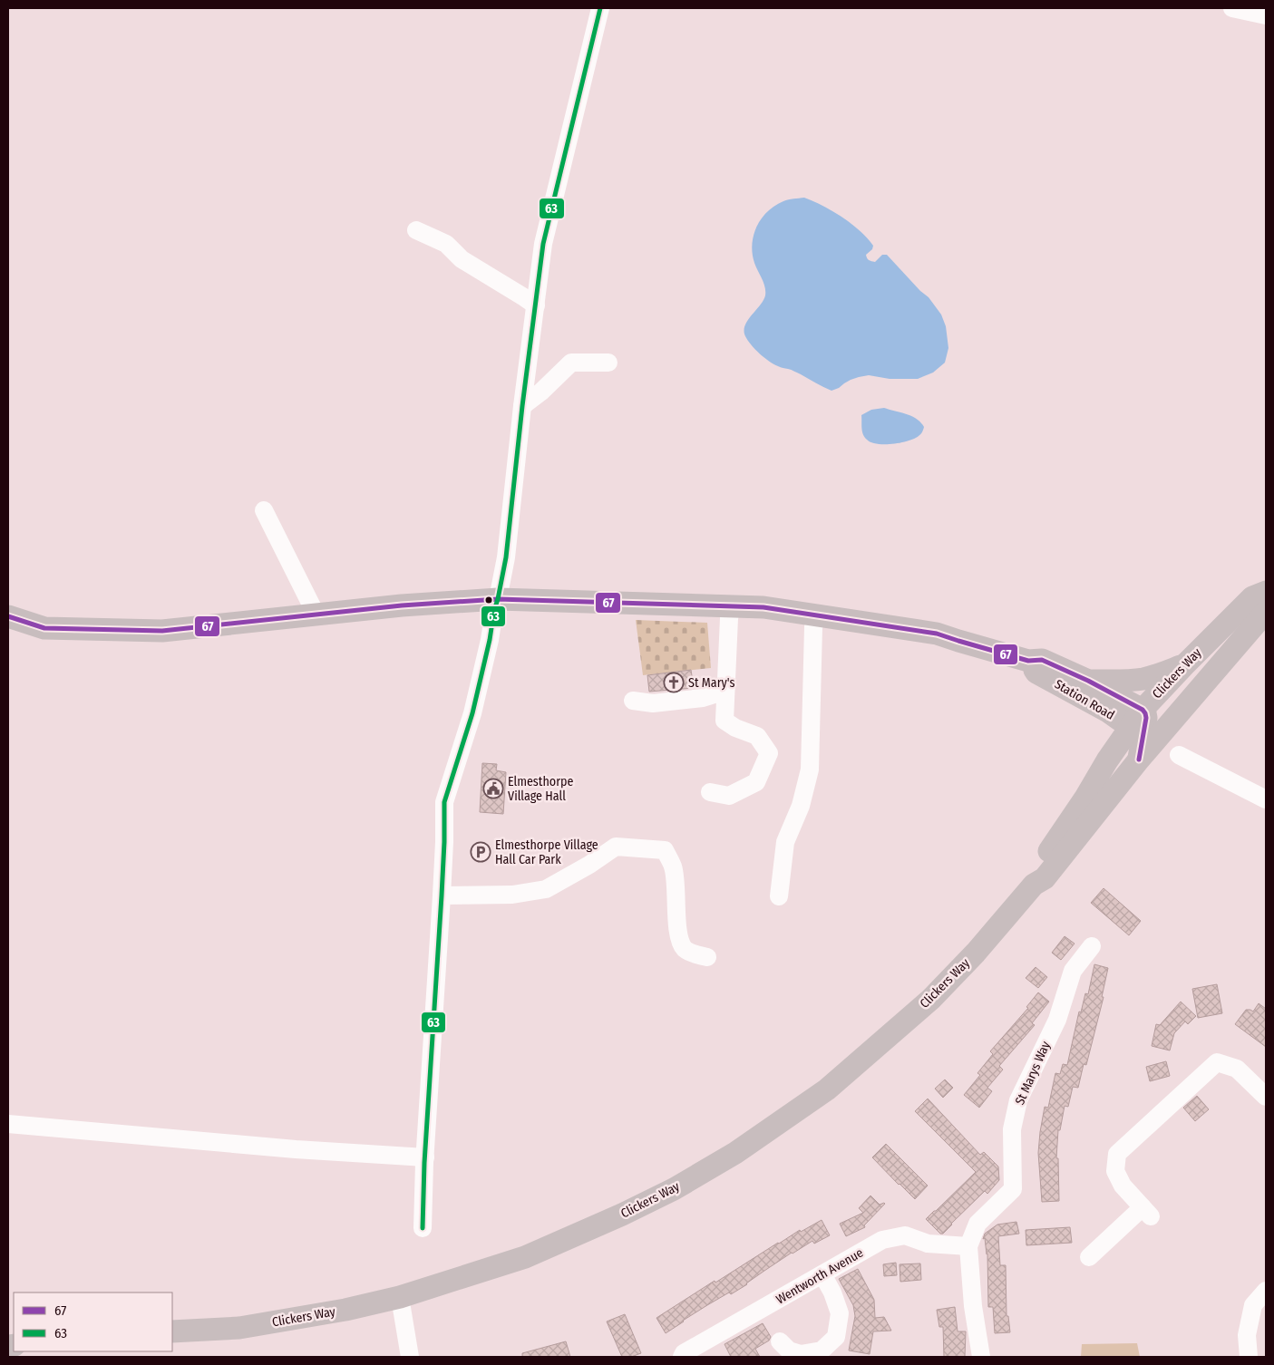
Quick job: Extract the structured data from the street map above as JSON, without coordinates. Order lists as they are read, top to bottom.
{
  "streets": {
    "main road": ["Clickers Way", "Station Road"],
    "street": ["St Marys Way", "Wentworth Avenue"]
  },
  "crossings": [
    ["Clickers Way", "Station Road"],
    ["St Marys Way", "Wentworth Avenue"]
  ],
  "places": {
    "church": ["St Mary's"],
    "public building": ["Elmesthorpe Village Hall"],
    "parking": ["Elmesthorpe Village Hall Car Park"]
  },
  "lines": ["transit line 63", "transit line 67"],
  "legend": ["67", "63"]
}
